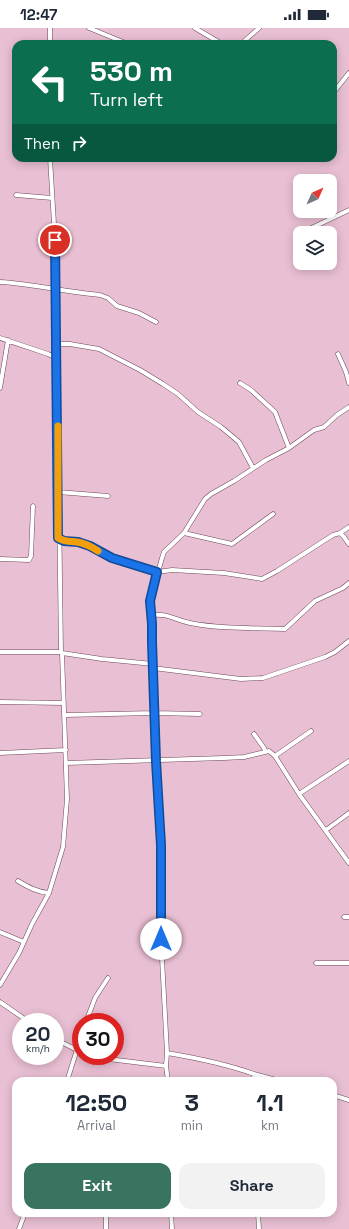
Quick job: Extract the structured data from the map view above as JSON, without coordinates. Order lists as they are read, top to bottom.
{
  "north": "top right",
  "page": {
    "status": "12:47",
    "turn": ["530 m", "Turn left"],
    "then": "Then",
    "speed": "20 km/h",
    "limit": "30",
    "eta": [
      "12:50",
      "Arrival",
      "3",
      "min",
      "1.1",
      "km"
    ],
    "buttons": ["Exit", "Share"]
  }
}
